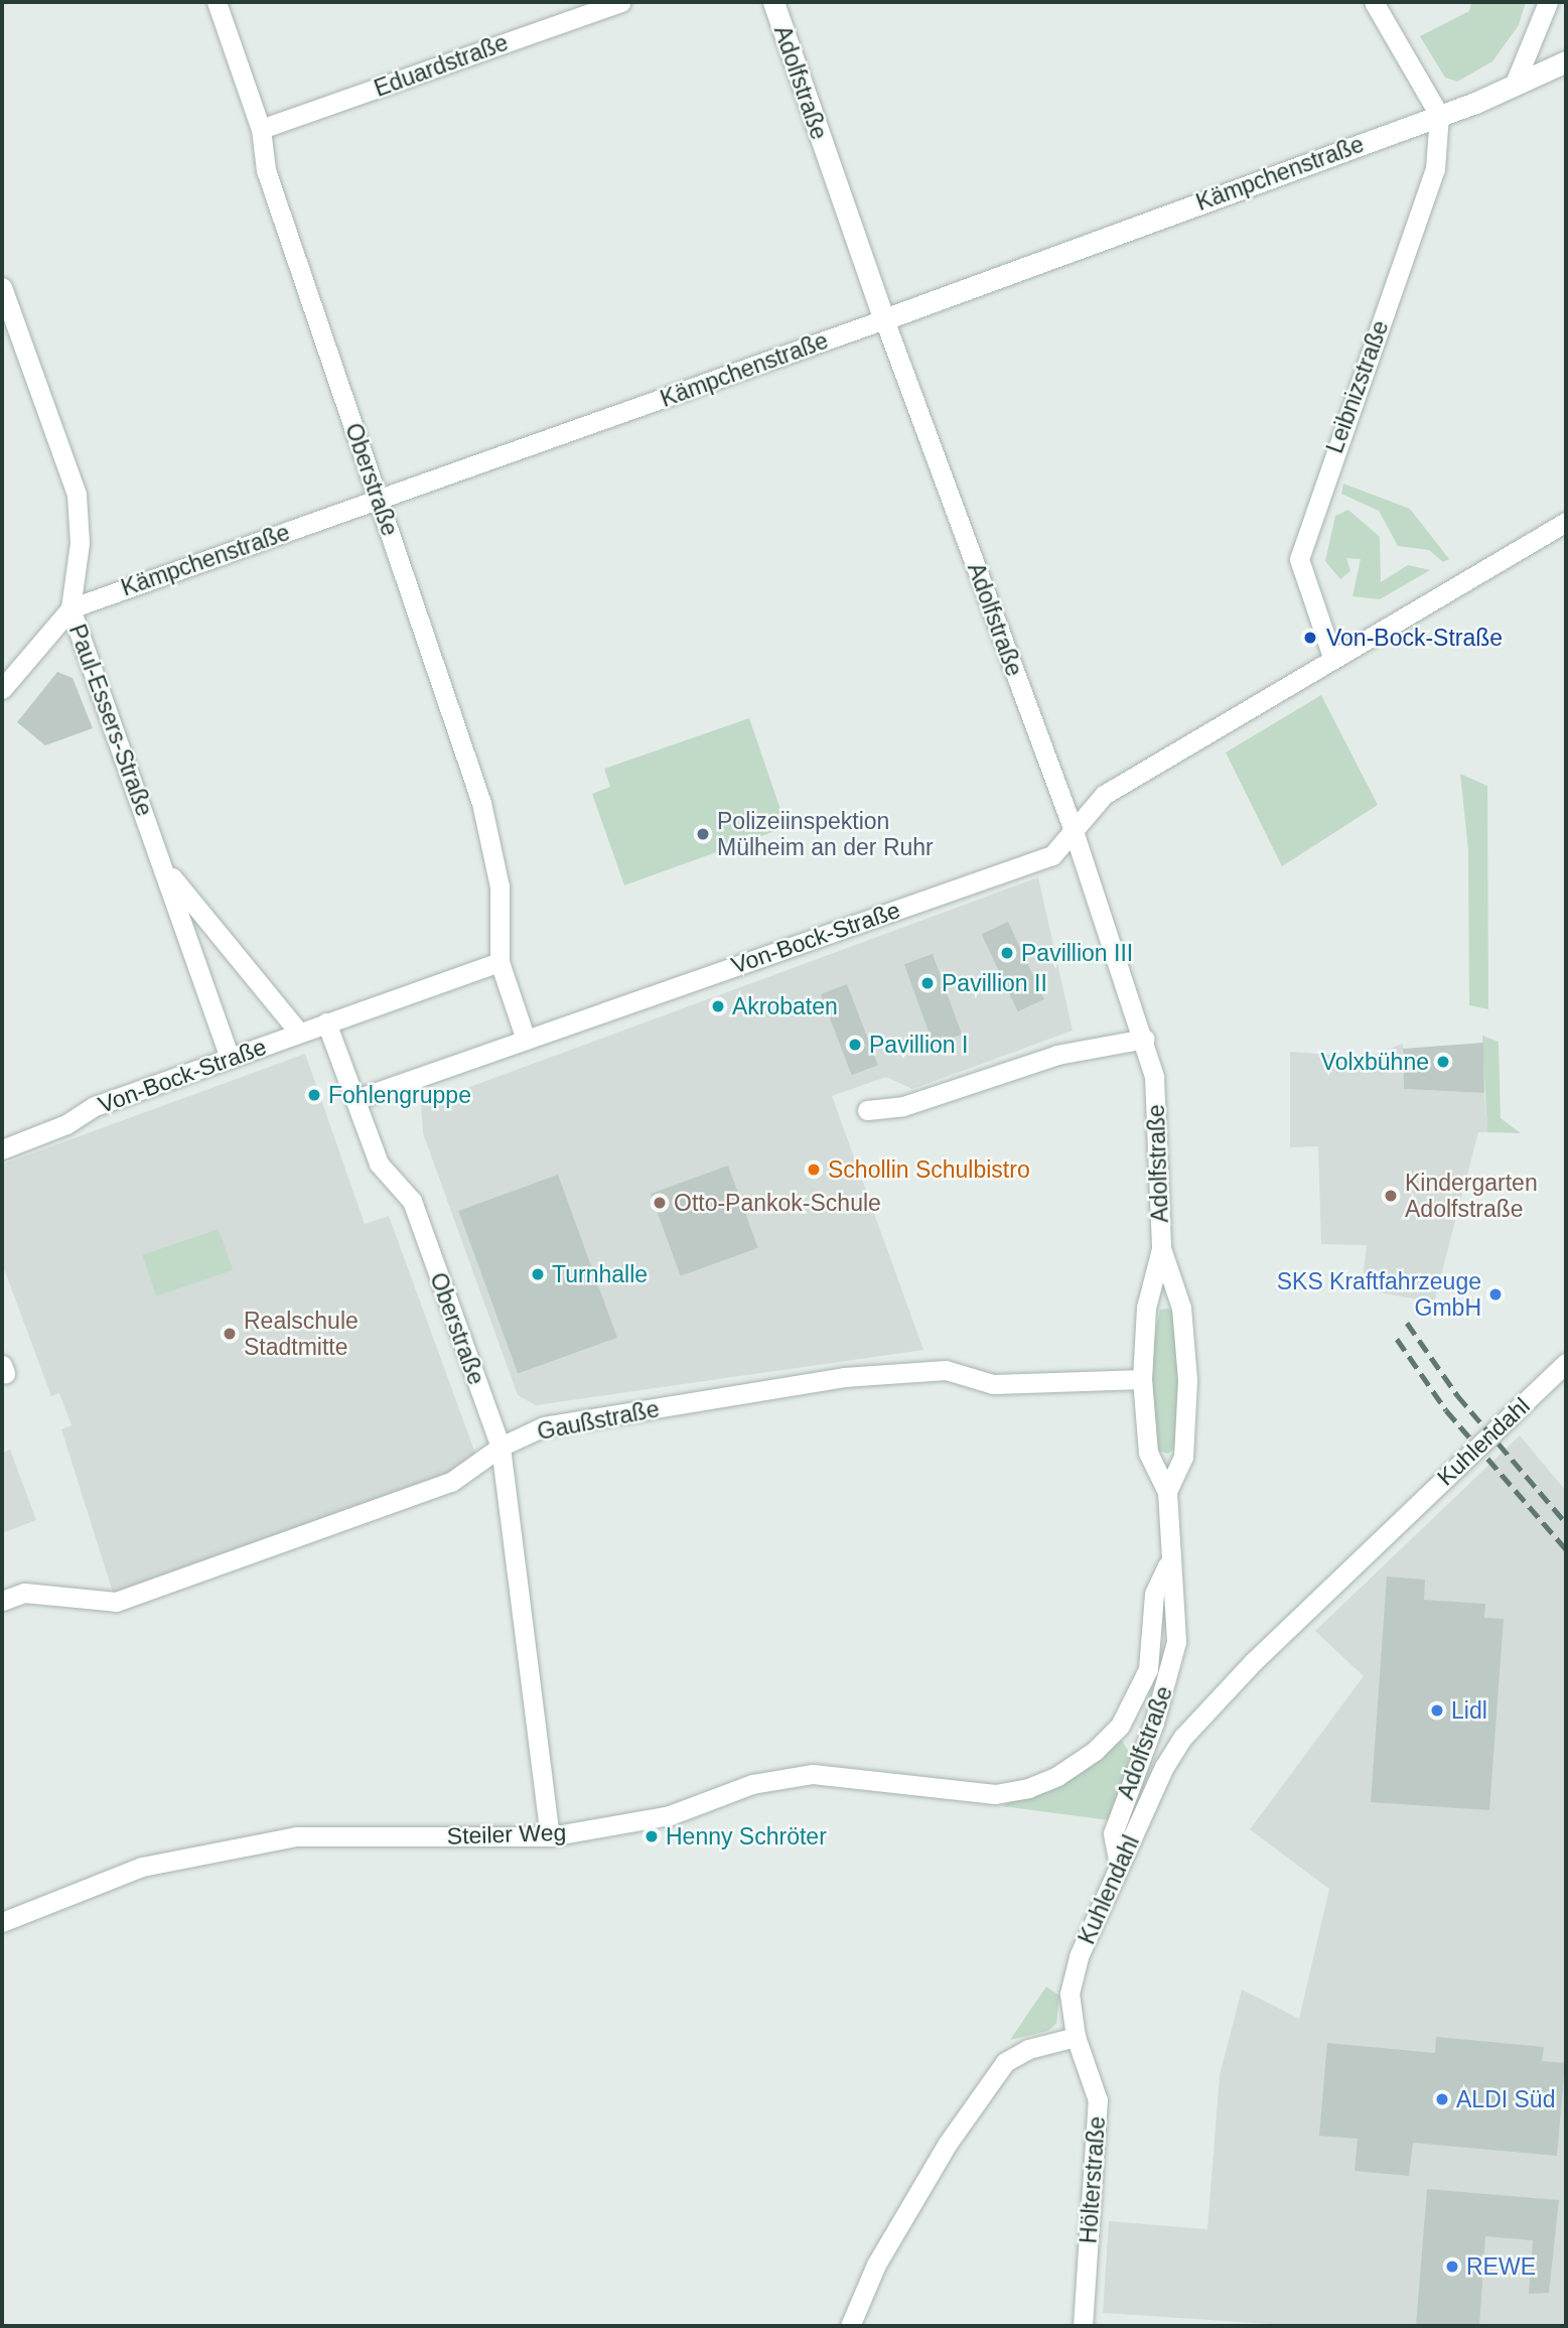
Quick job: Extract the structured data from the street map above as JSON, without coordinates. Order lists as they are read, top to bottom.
{
  "streets": {
    "street": [
      "Eduardstraße",
      "Adolfstraße",
      "Kämpchenstraße",
      "Leibnizstraße",
      "Oberstraße",
      "Paul-Essers-Straße",
      "Von-Bock-Straße",
      "Gaußstraße",
      "Kuhlendahl",
      "Steiler Weg",
      "Hölterstraße"
    ]
  },
  "crossings": [
    ["Eduardstraße", "Oberstraße"],
    ["Adolfstraße", "Kämpchenstraße"],
    ["Adolfstraße", "Von-Bock-Straße"],
    ["Adolfstraße", "Gaußstraße"],
    ["Adolfstraße", "Kuhlendahl"],
    ["Adolfstraße", "Steiler Weg"],
    ["Kämpchenstraße", "Leibnizstraße"],
    ["Kämpchenstraße", "Oberstraße"],
    ["Kämpchenstraße", "Paul-Essers-Straße"],
    ["Leibnizstraße", "Von-Bock-Straße"],
    ["Oberstraße", "Von-Bock-Straße"],
    ["Oberstraße", "Gaußstraße"],
    ["Oberstraße", "Steiler Weg"],
    ["Paul-Essers-Straße", "Von-Bock-Straße"],
    ["Kuhlendahl", "Hölterstraße"]
  ],
  "places": [
    "Von-Bock-Straße",
    "Polizeiinspektion Mülheim an der Ruhr",
    "Pavillion III",
    "Pavillion II",
    "Akrobaten",
    "Pavillion I",
    "Volxbühne",
    "Fohlengruppe",
    "Schollin Schulbistro",
    "Kindergarten Adolfstraße",
    "Otto-Pankok-Schule",
    "Turnhalle",
    "SKS Kraftfahrzeuge GmbH",
    "Realschule Stadtmitte",
    "Lidl",
    "Henny Schröter",
    "ALDI Süd",
    "REWE"
  ]
}
